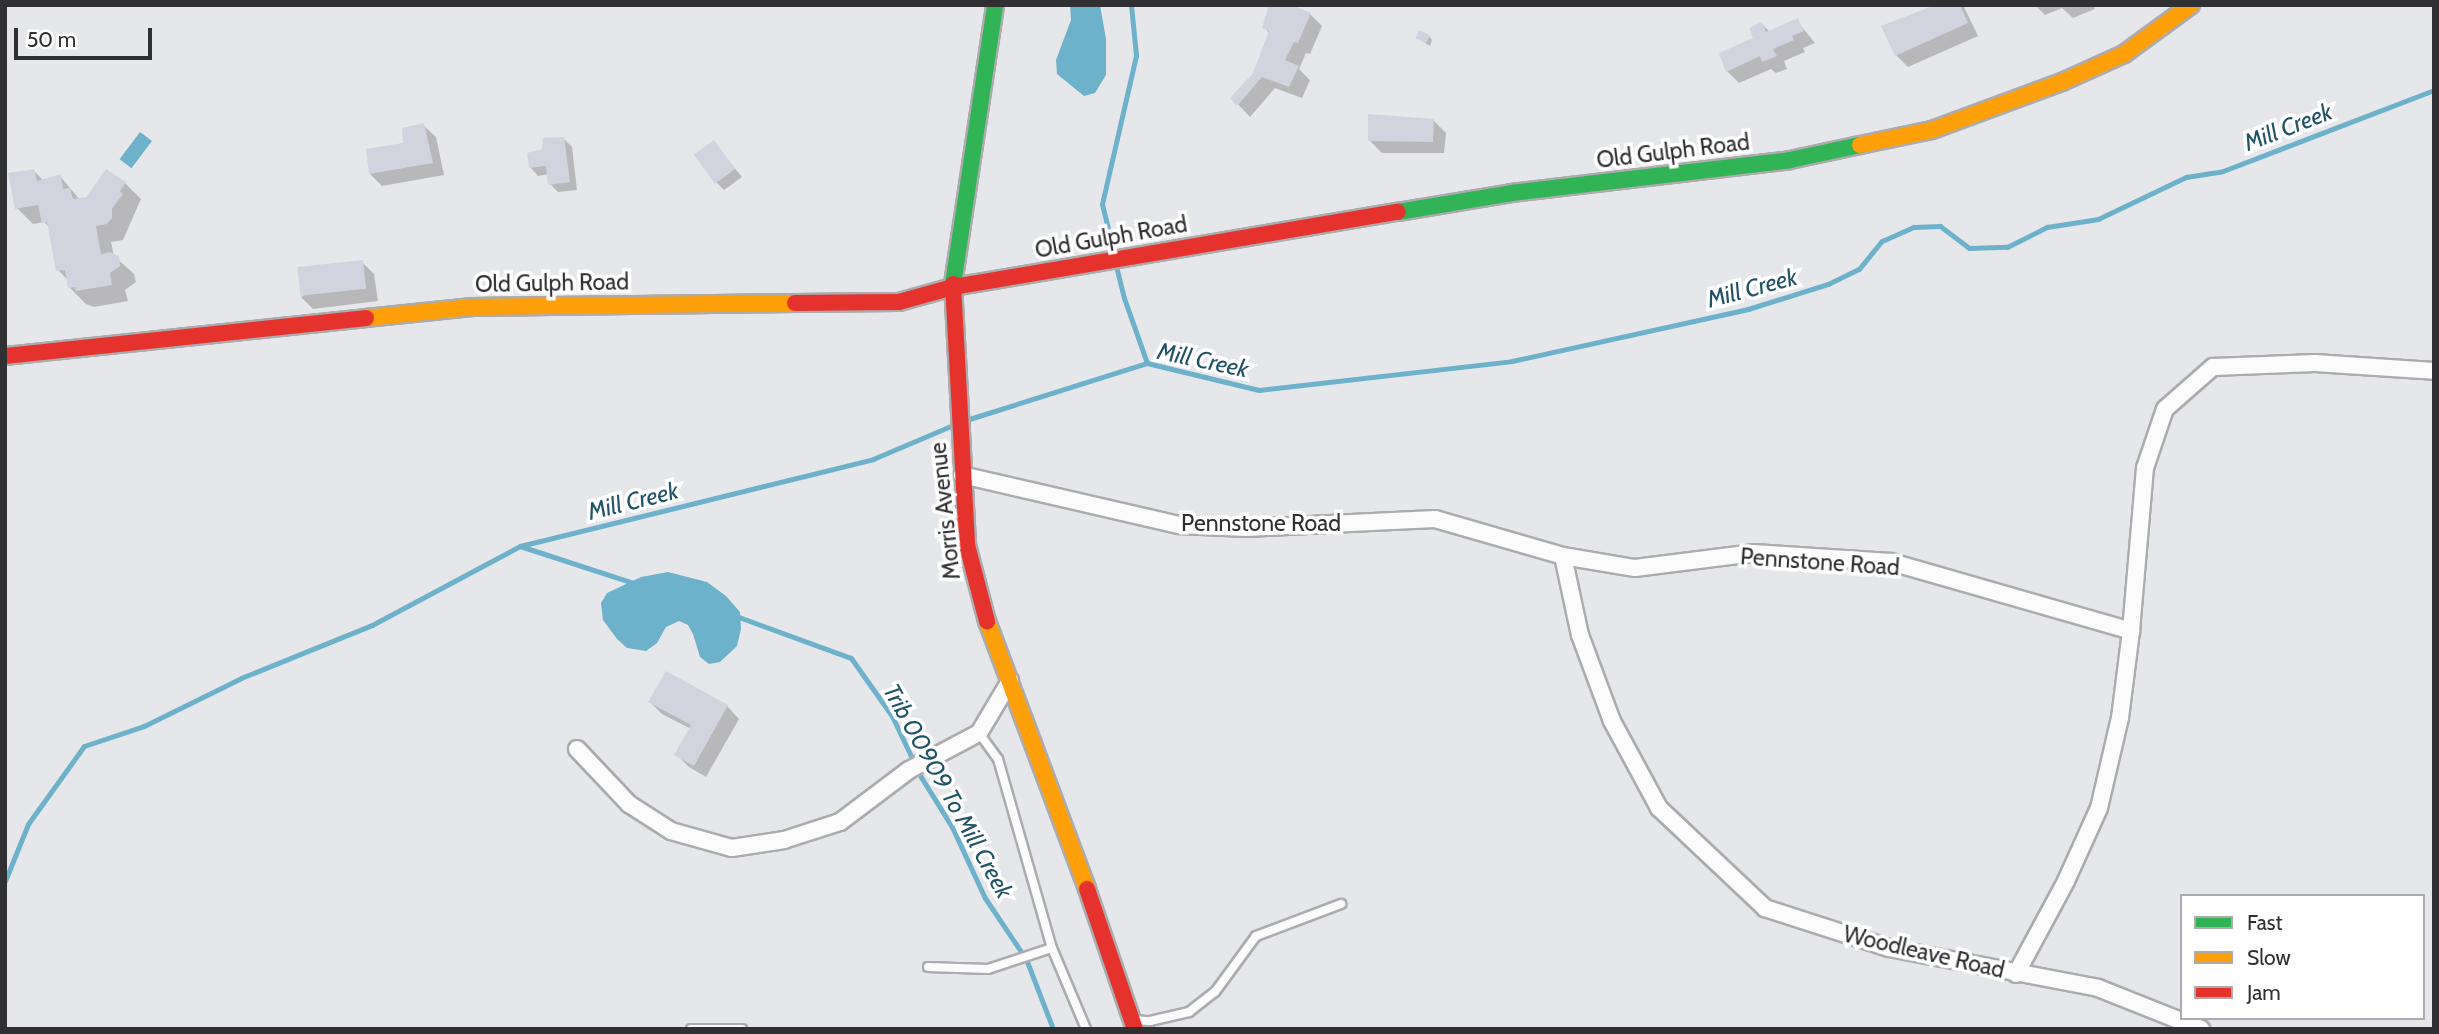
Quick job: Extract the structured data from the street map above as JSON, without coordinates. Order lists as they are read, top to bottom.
{
  "streets": {
    "street": [
      "Old Gulph Road",
      "Morris Avenue",
      "Pennstone Road",
      "Woodleave Road"
    ]
  },
  "crossings": [
    ["Old Gulph Road", "Morris Avenue"],
    ["Morris Avenue", "Pennstone Road"],
    ["Pennstone Road", "Woodleave Road"]
  ],
  "water": ["Mill Creek", "Trib 00909 To Mill Creek"],
  "legend": ["Fast", "Slow", "Jam"],
  "scale_bar": "50 m"
}
